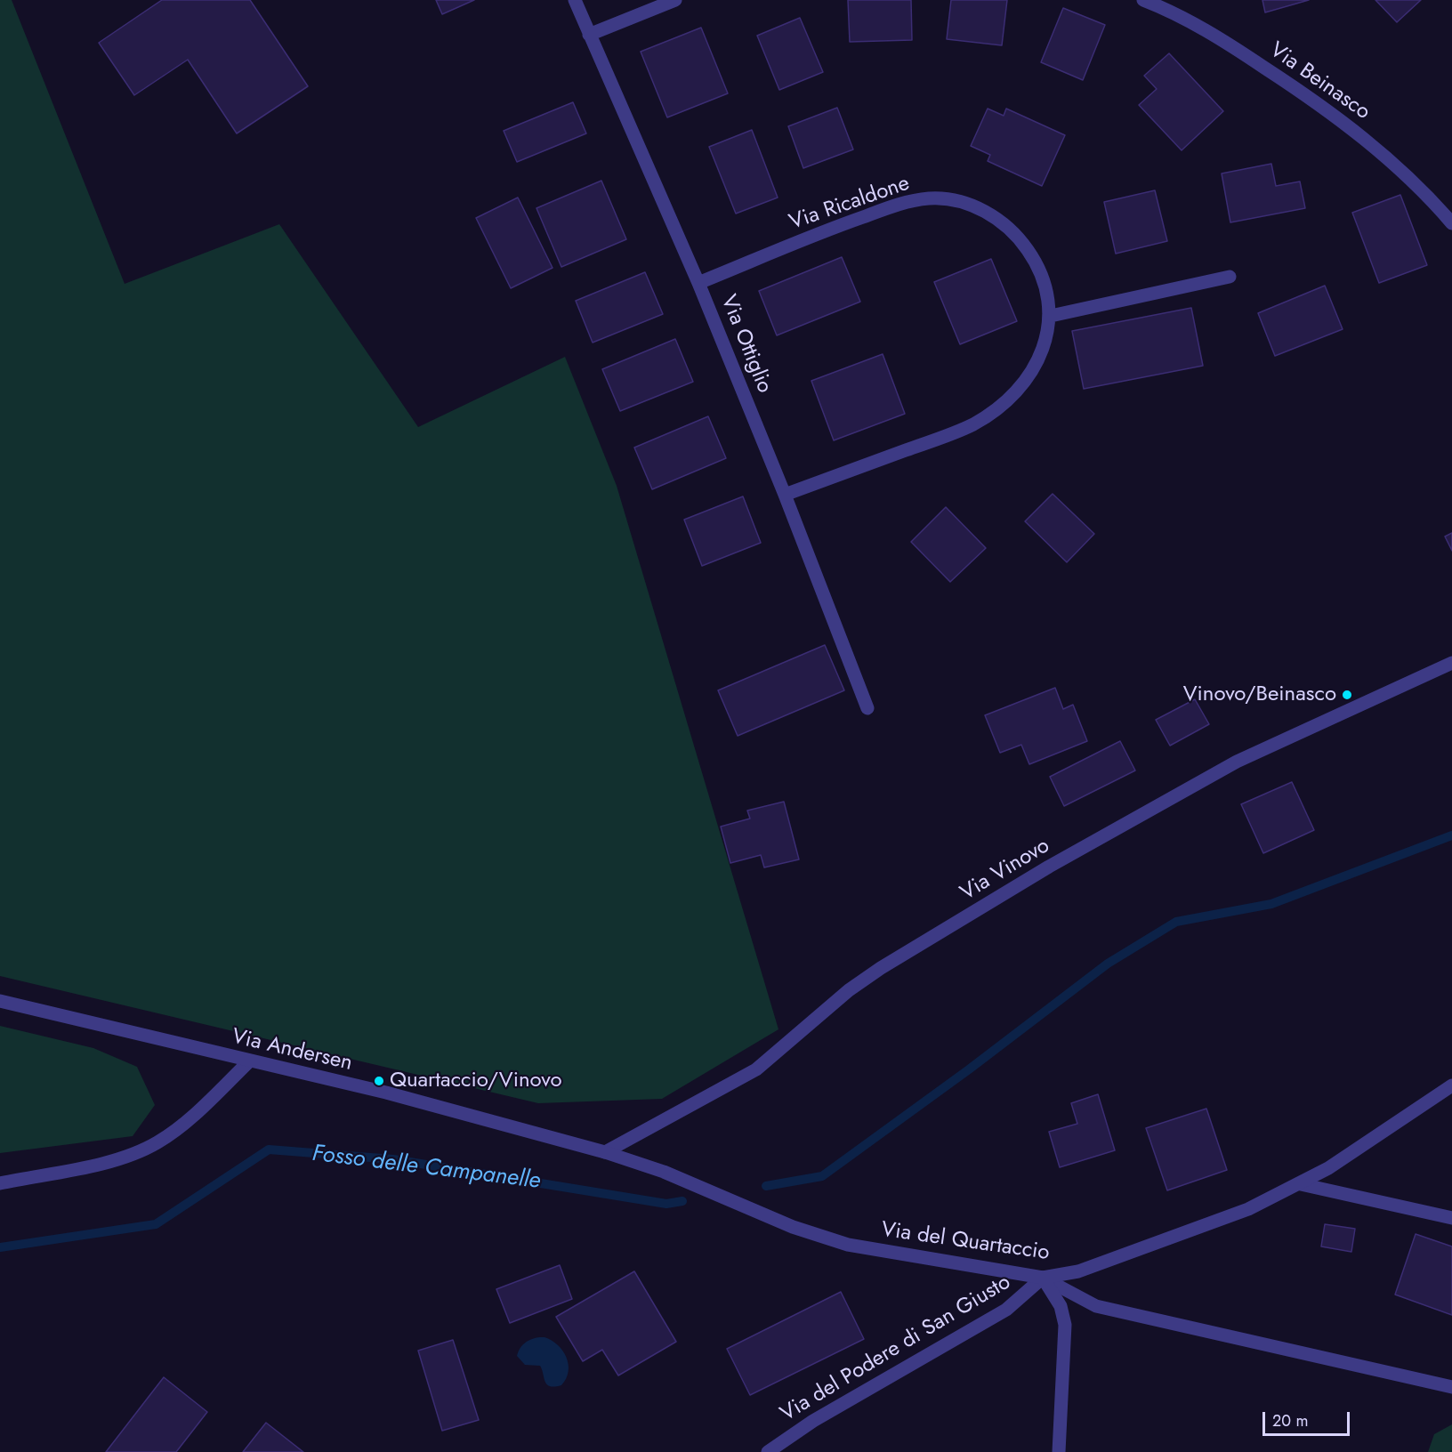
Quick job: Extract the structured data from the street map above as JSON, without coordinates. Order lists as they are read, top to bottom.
{
  "streets": {
    "street": [
      "Via Beinasco",
      "Via Ricaldone",
      "Via Ottiglio",
      "Via Vinovo",
      "Via Andersen",
      "Via del Quartaccio",
      "Via del Podere di San Giusto"
    ]
  },
  "crossings": [
    ["Via Ricaldone", "Via Ottiglio"],
    ["Via Vinovo", "Via Andersen"],
    ["Via Vinovo", "Via del Quartaccio"],
    ["Via Andersen", "Via del Quartaccio"],
    ["Via del Quartaccio", "Via del Podere di San Giusto"]
  ],
  "water": ["Fosso delle Campanelle"],
  "places": ["Vinovo/Beinasco", "Quartaccio/Vinovo"],
  "scale_bar": "20 m"
}
